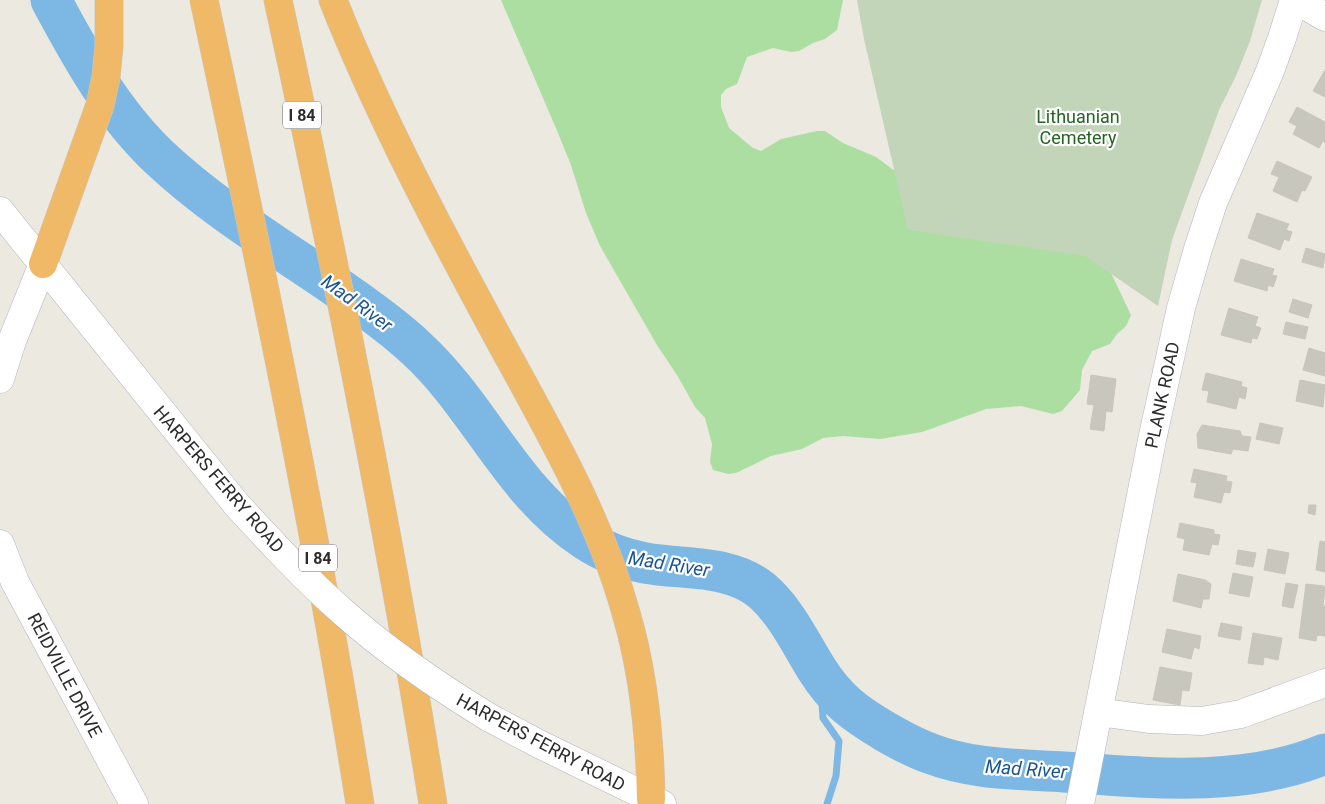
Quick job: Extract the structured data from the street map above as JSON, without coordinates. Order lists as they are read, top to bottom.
{
  "streets": {
    "highway": ["I 84"],
    "main road": ["PLANK ROAD", "HARPERS FERRY ROAD", "REIDVILLE DRIVE"]
  },
  "water": ["Mad River"],
  "parks": ["Lithuanian Cemetery"]
}
